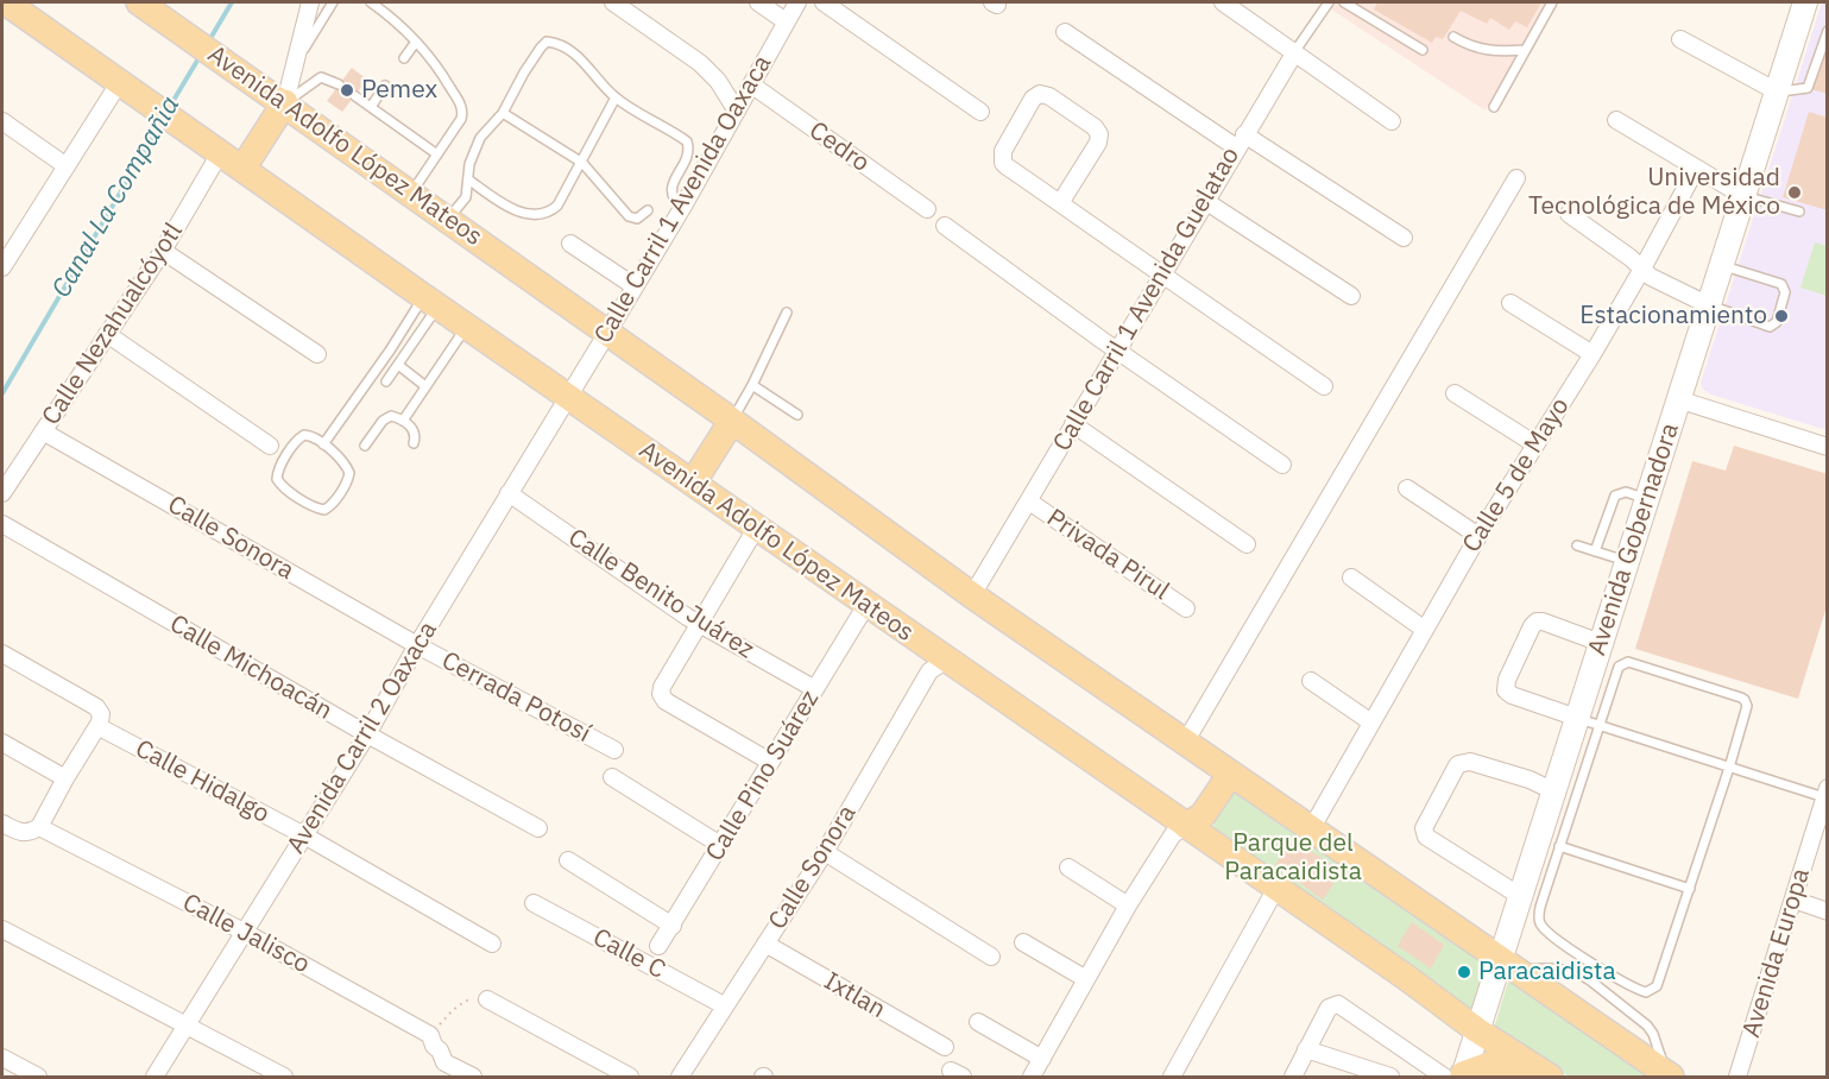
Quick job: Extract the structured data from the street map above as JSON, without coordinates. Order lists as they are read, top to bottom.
{
  "streets": {
    "main road": ["Avenida Adolfo López Mateos"],
    "street": [
      "Cedro",
      "Calle Carril 1 Avenida Oaxaca",
      "Calle Carril 1 Avenida Guelatao",
      "Calle Nezahualcóyotl",
      "Calle 5 de Mayo",
      "Calle Sonora",
      "Avenida Gobernadora",
      "Privada Pirul",
      "Calle Benito Juárez",
      "Calle Michoacán",
      "Cerrada Potosí",
      "Avenida Carril 2 Oaxaca",
      "Calle Pino Suárez",
      "Calle Hidalgo",
      "Calle Jalisco",
      "Avenida Europa",
      "Calle C",
      "Ixtlan"
    ]
  },
  "crossings": [
    ["Avenida Adolfo López Mateos", "Calle Carril 1 Avenida Oaxaca"],
    ["Avenida Adolfo López Mateos", "Calle Carril 1 Avenida Guelatao"],
    ["Avenida Adolfo López Mateos", "Calle Nezahualcóyotl"],
    ["Avenida Adolfo López Mateos", "Calle 5 de Mayo"],
    ["Avenida Adolfo López Mateos", "Calle Sonora"],
    ["Avenida Adolfo López Mateos", "Avenida Gobernadora"],
    ["Avenida Adolfo López Mateos", "Avenida Carril 2 Oaxaca"],
    ["Avenida Adolfo López Mateos", "Calle Pino Suárez"],
    ["Cedro", "Calle Carril 1 Avenida Oaxaca"],
    ["Calle Carril 1 Avenida Oaxaca", "Avenida Carril 2 Oaxaca"],
    ["Calle Carril 1 Avenida Guelatao", "Privada Pirul"],
    ["Calle Nezahualcóyotl", "Calle Sonora"],
    ["Calle Sonora", "Cerrada Potosí"],
    ["Calle Sonora", "Avenida Carril 2 Oaxaca"],
    ["Calle Sonora", "Calle C"],
    ["Calle Sonora", "Ixtlan"],
    ["Calle Benito Juárez", "Avenida Carril 2 Oaxaca"],
    ["Calle Benito Juárez", "Calle Pino Suárez"],
    ["Calle Michoacán", "Avenida Carril 2 Oaxaca"],
    ["Cerrada Potosí", "Avenida Carril 2 Oaxaca"],
    ["Avenida Carril 2 Oaxaca", "Calle Hidalgo"],
    ["Avenida Carril 2 Oaxaca", "Calle Jalisco"]
  ],
  "water": ["Canal La Compañia"],
  "parks": ["Parque del Paracaidista"],
  "places": [
    "Pemex",
    "Universidad Tecnológica de México",
    "Estacionamiento",
    "Paracaidista"
  ]
}
